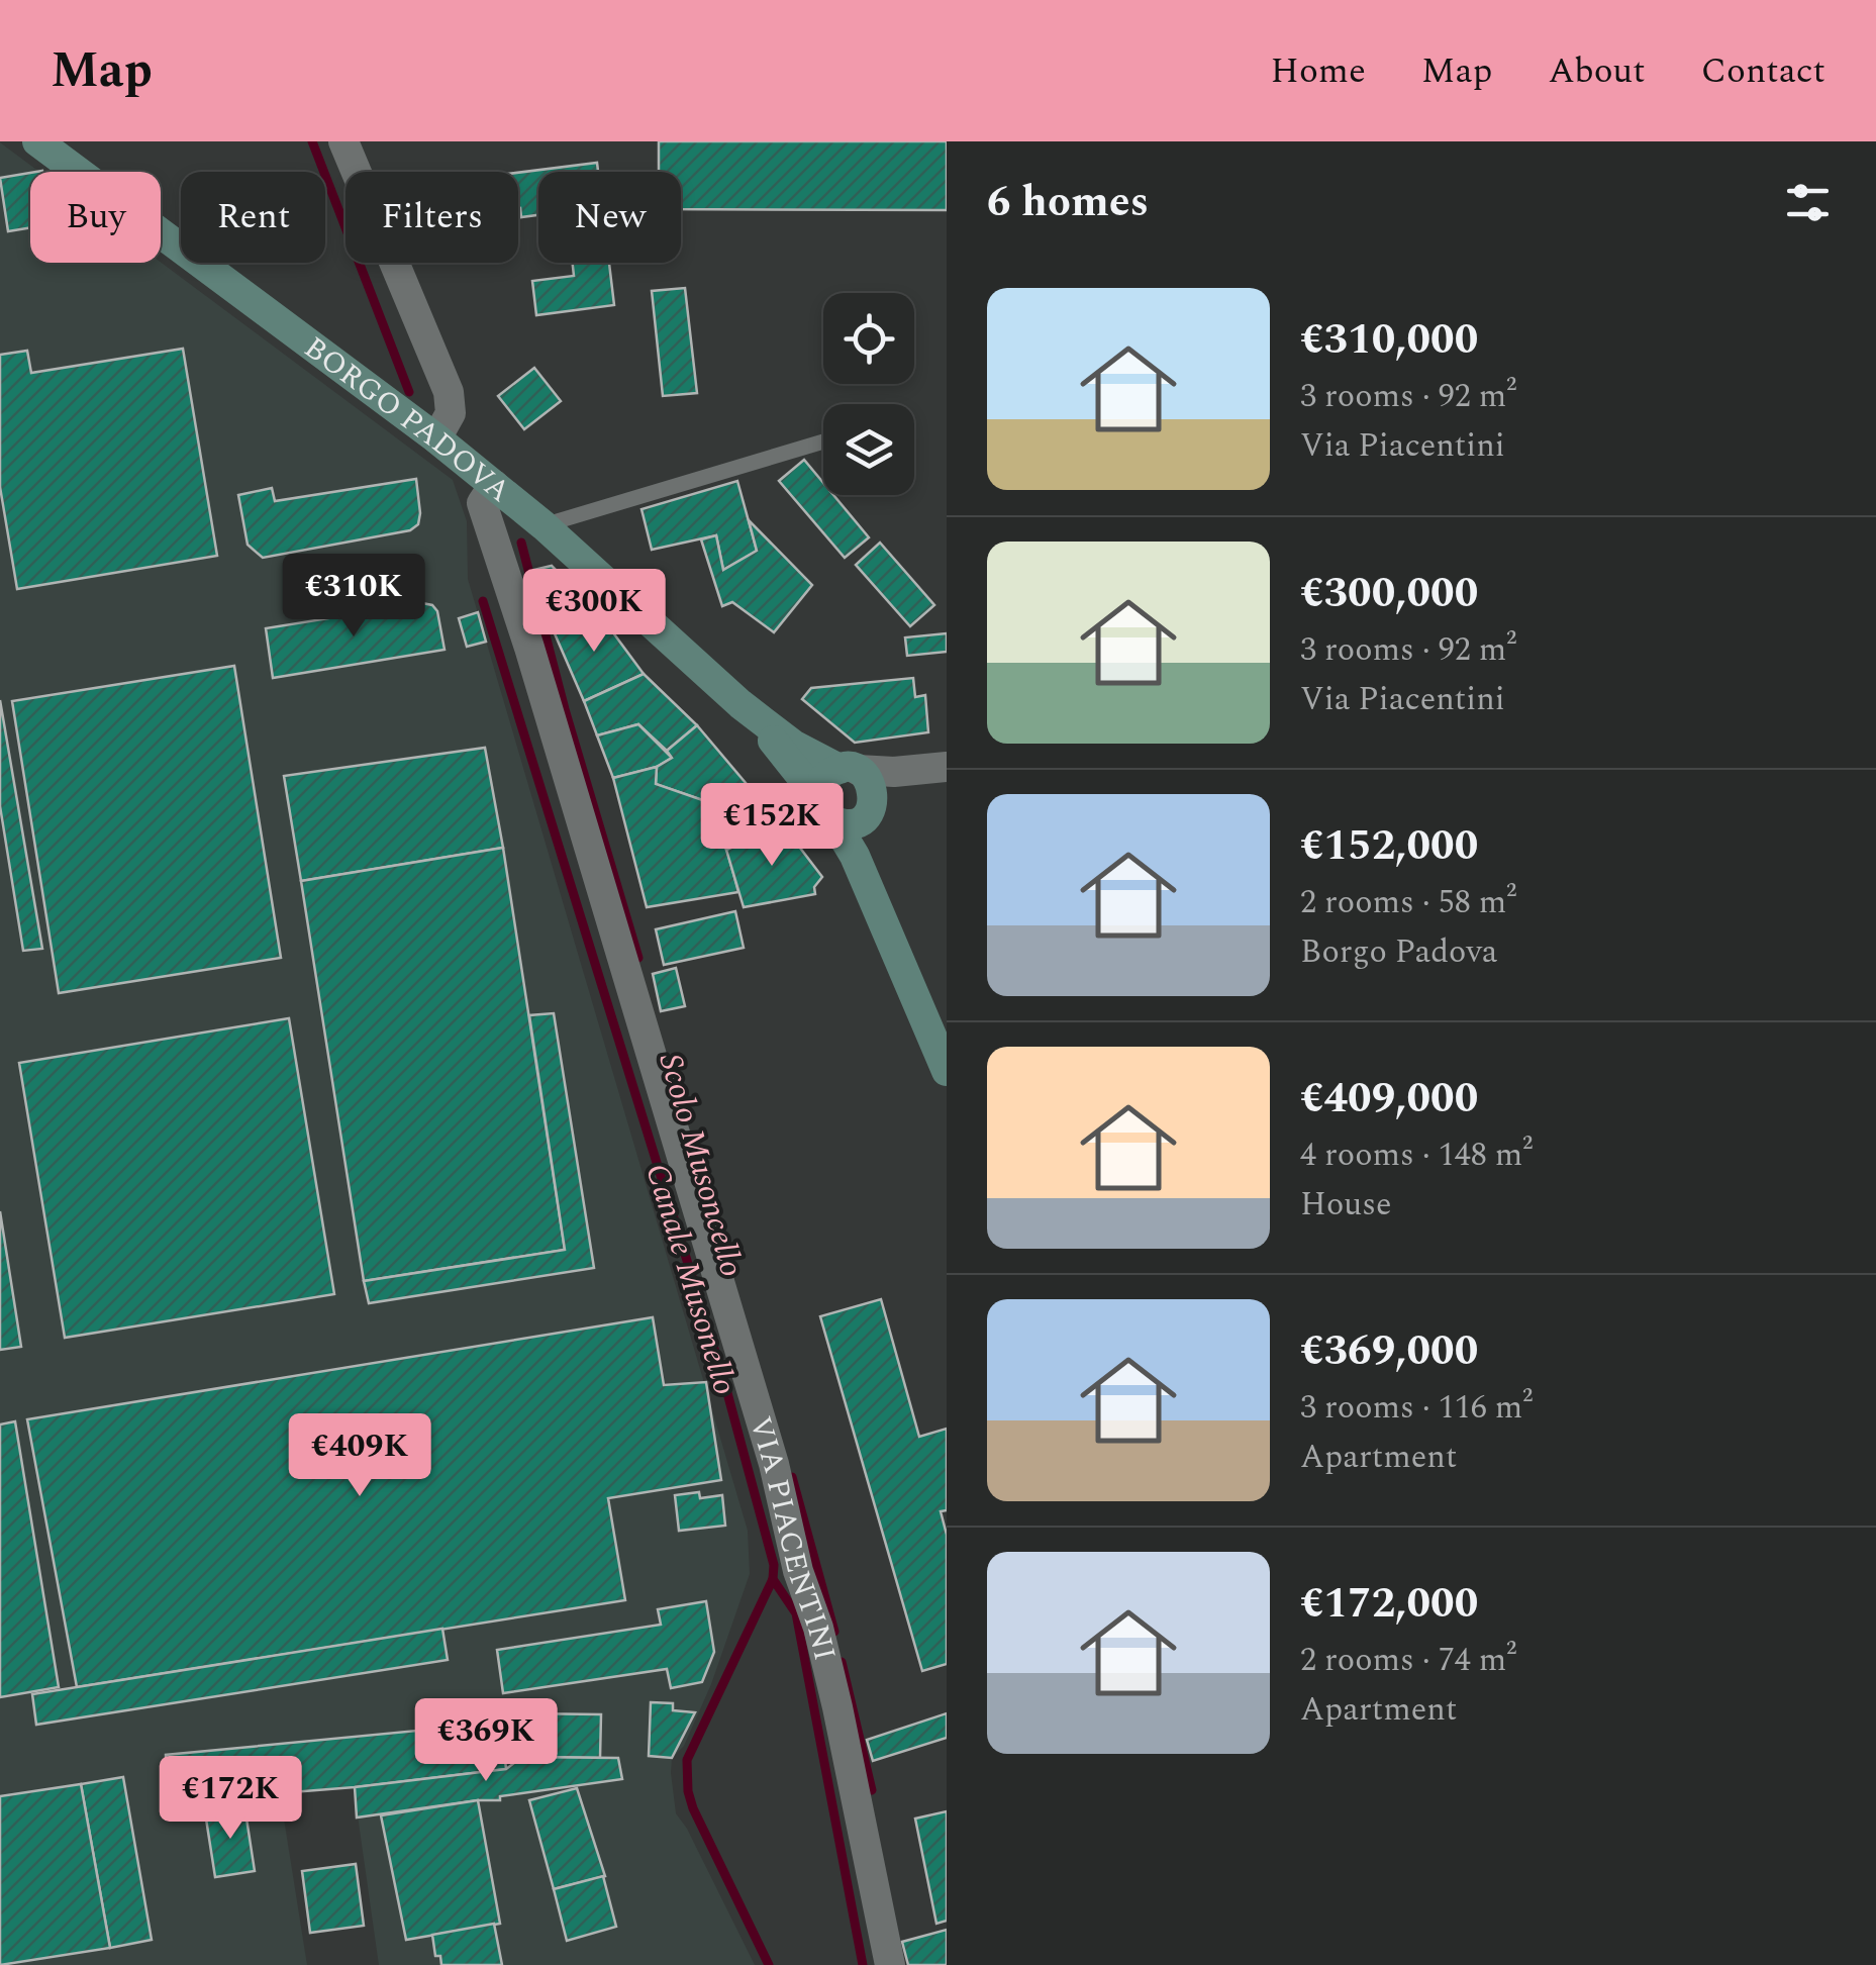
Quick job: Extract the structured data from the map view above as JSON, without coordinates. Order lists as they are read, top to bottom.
{
  "streets": {
    "street": ["BORGO PADOVA", "VIA PIACENTINI"]
  },
  "crossings": [
    ["BORGO PADOVA", "VIA PIACENTINI"]
  ],
  "water": ["Scolo Musoncello", "Canale Musonello"],
  "page": {
    "header": "Map",
    "nav": [
      "Home",
      "Map",
      "About",
      "Contact"
    ],
    "heading": "6 homes",
    "chip": [
      "Buy",
      "Rent",
      "Filters",
      "New"
    ],
    "list": [
      {
        "name": "€310,000",
        "note": "3 rooms · 92 m² · Via Piacentini"
      },
      {
        "name": "€300,000",
        "note": "3 rooms · 92 m² · Via Piacentini"
      },
      {
        "name": "€152,000",
        "note": "2 rooms · 58 m² · Borgo Padova"
      },
      {
        "name": "€409,000",
        "note": "4 rooms · 148 m² · House"
      },
      {
        "name": "€369,000",
        "note": "3 rooms · 116 m² · Apartment"
      },
      {
        "name": "€172,000",
        "note": "2 rooms · 74 m² · Apartment"
      }
    ],
    "price": [
      "€310K",
      "€300K",
      "€152K",
      "€409K",
      "€369K",
      "€172K"
    ]
  }
}
